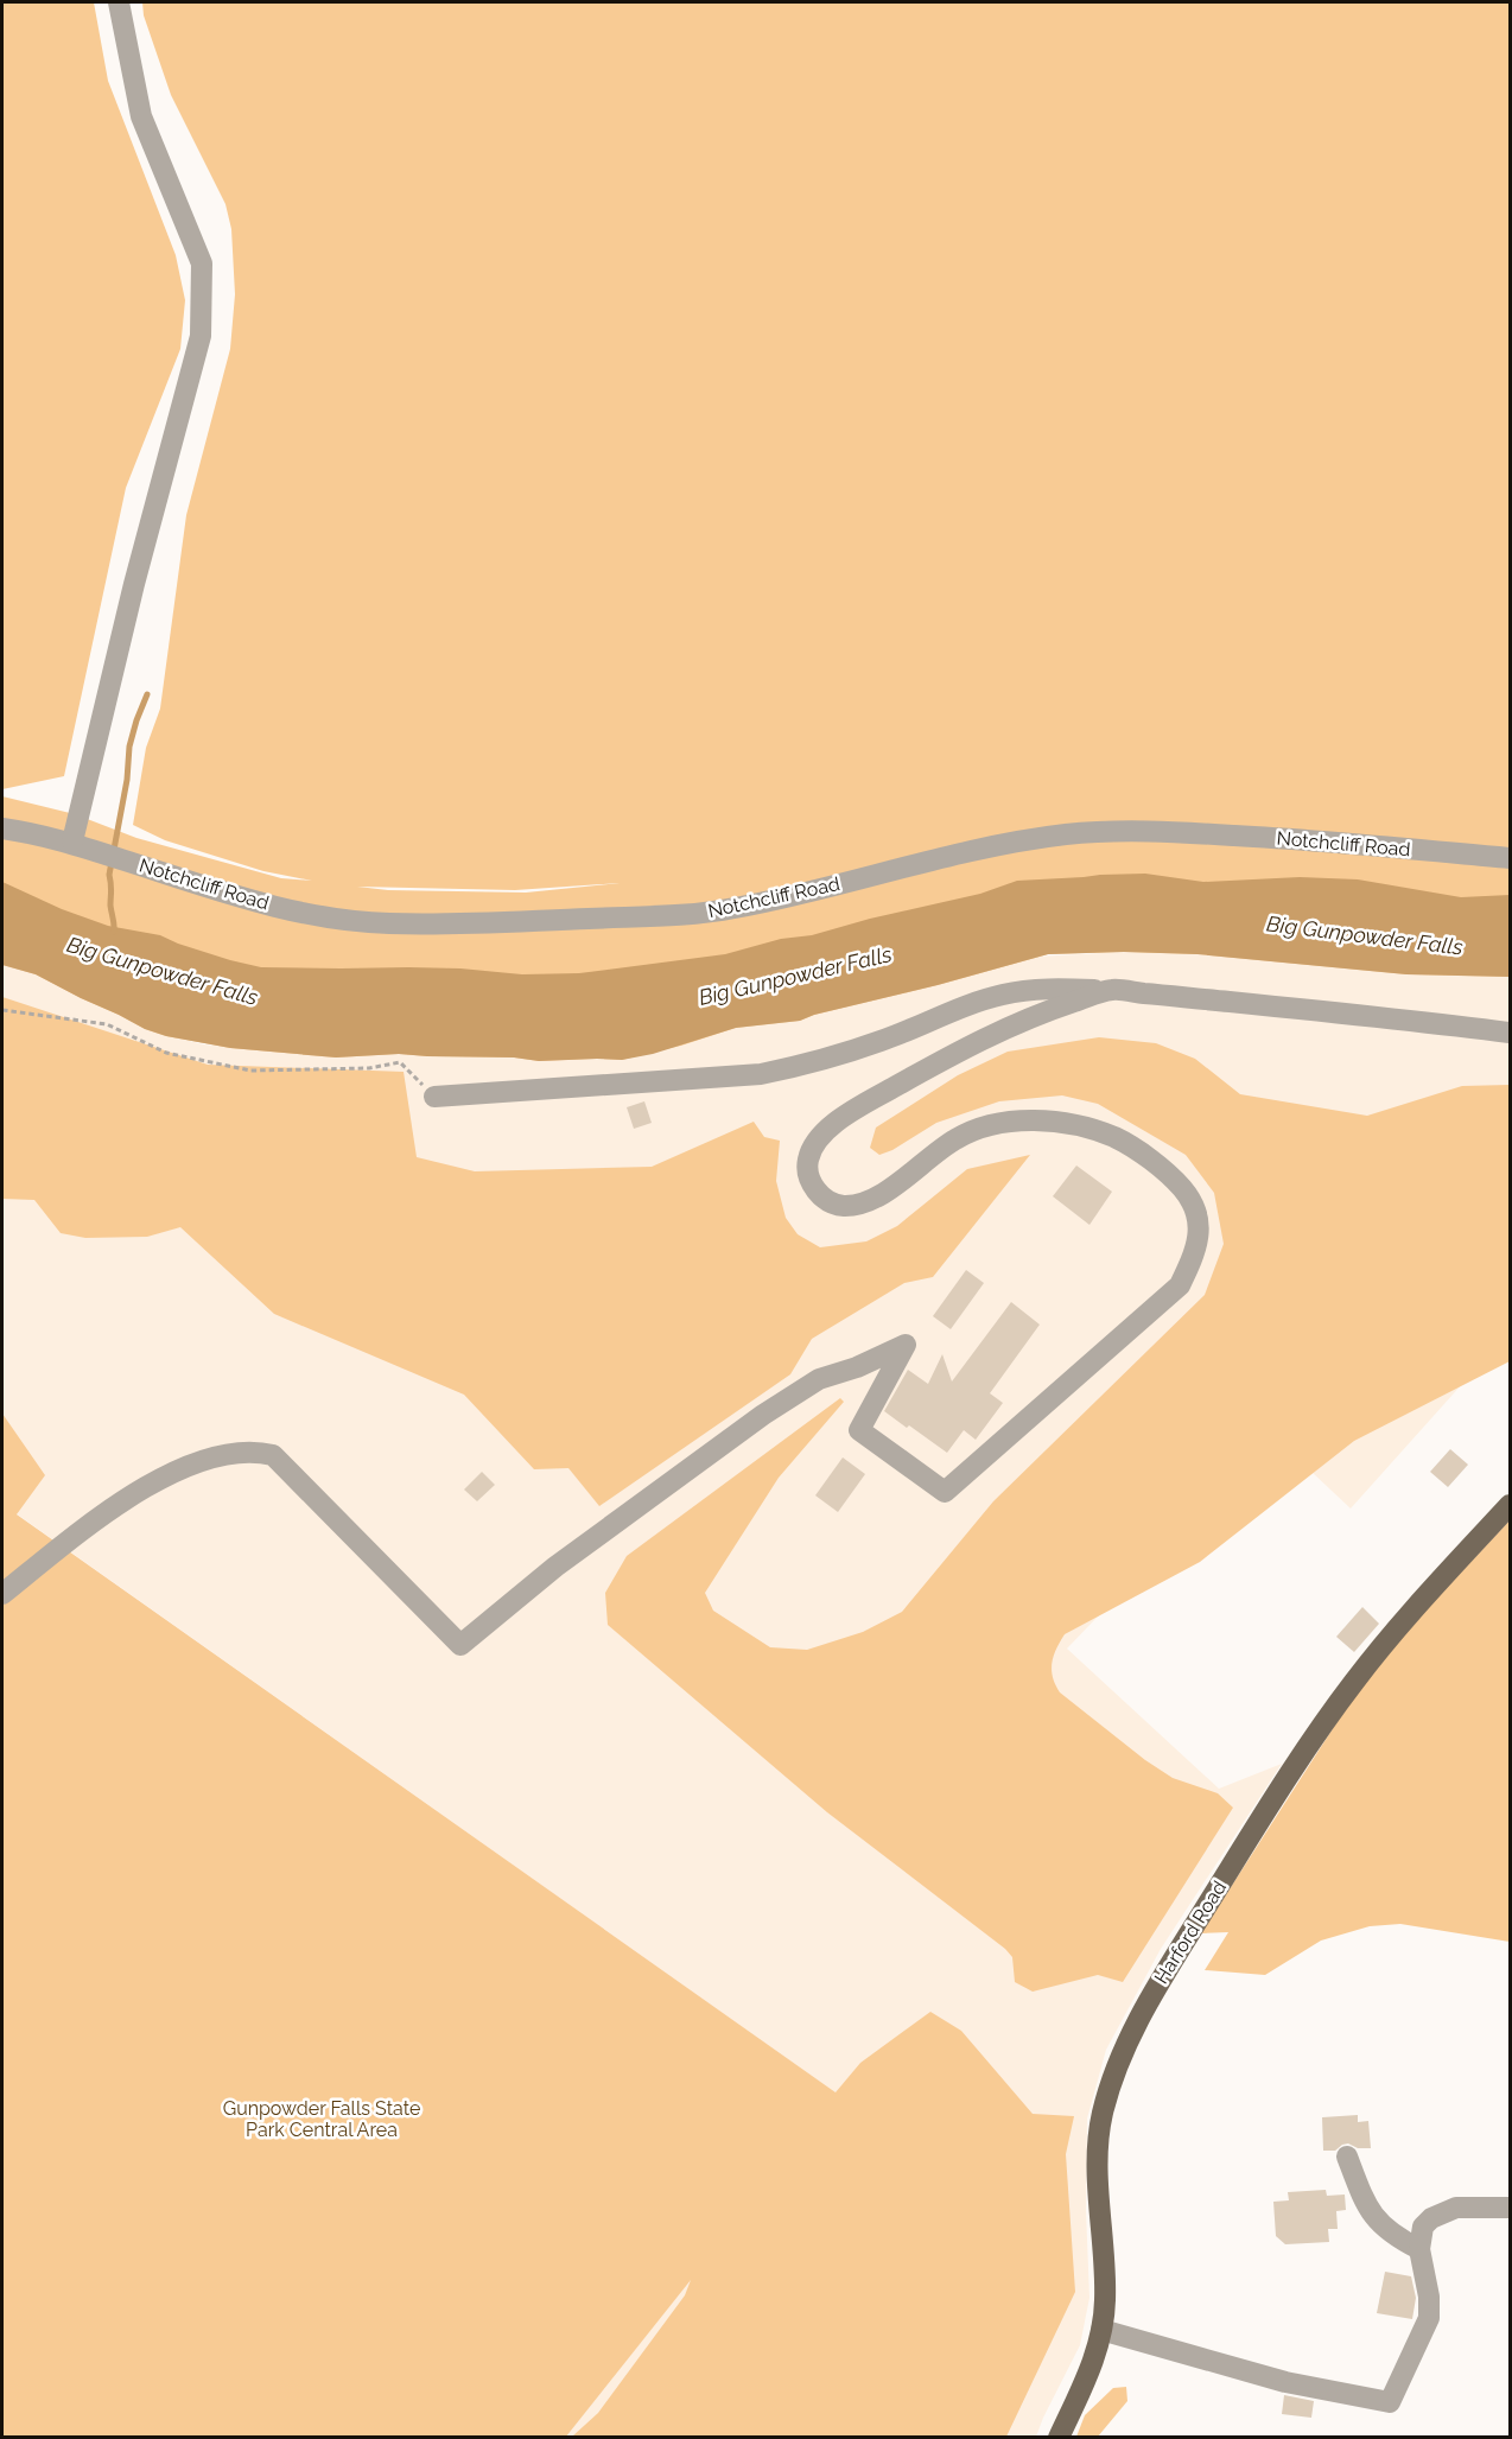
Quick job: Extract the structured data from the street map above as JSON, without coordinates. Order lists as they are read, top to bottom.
{
  "streets": {
    "main road": ["Harford Road"],
    "street": ["Notchcliff Road"]
  },
  "water": ["Big Gunpowder Falls"],
  "parks": ["Gunpowder Falls State Park Central Area"]
}
